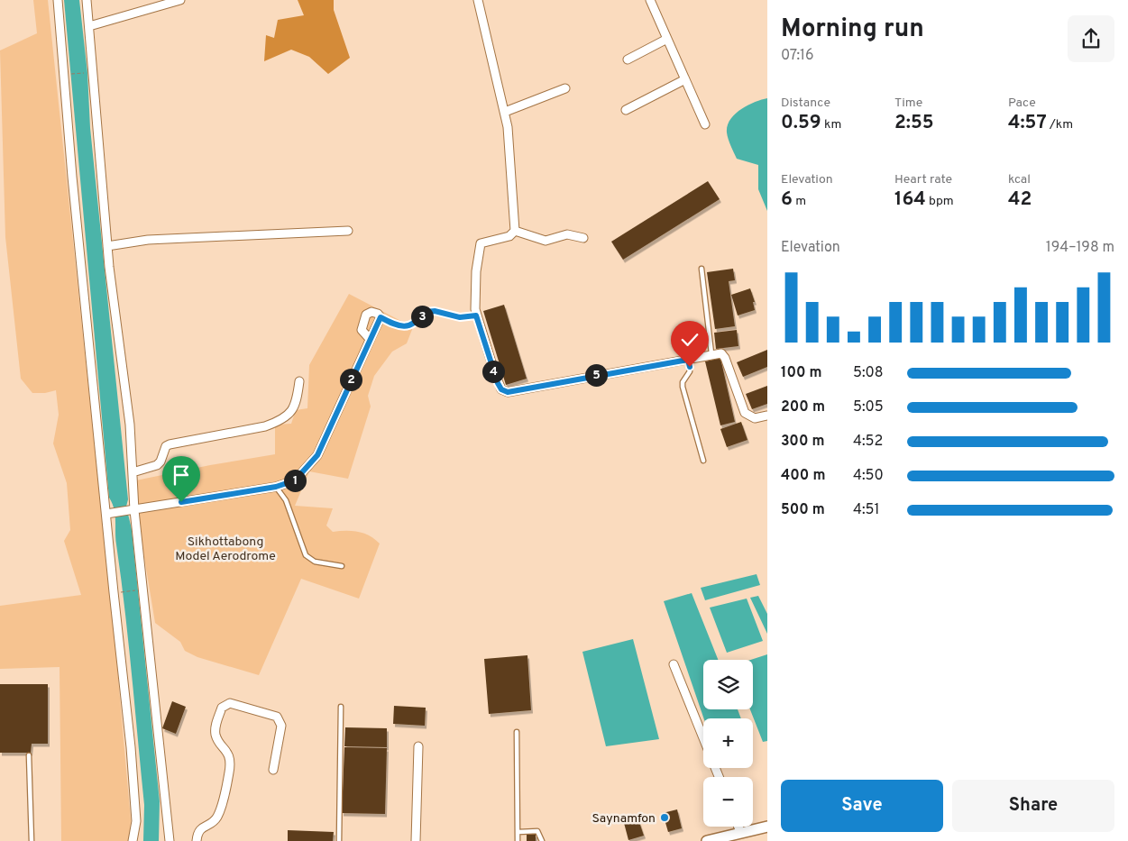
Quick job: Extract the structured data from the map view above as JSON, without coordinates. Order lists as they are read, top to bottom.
{
  "parks": ["Sikhottabong Model Aerodrome"],
  "places": ["Saynamfon"],
  "page": {
    "heading": ["Morning run", "07:16"],
    "stats": [
      ["Distance", "0.59 km"],
      ["Time", "2:55"],
      ["Pace", "4:57 /km"],
      ["Elevation", "6 m"],
      ["Heart rate", "164 bpm"],
      ["kcal", "42"]
    ],
    "chart": ["Elevation", "194–198 m"],
    "pins": [
      "3",
      "4",
      "5",
      "2",
      "1"
    ],
    "list": [
      {
        "name": "100 m",
        "note": "5:08"
      },
      {
        "name": "200 m",
        "note": "5:05"
      },
      {
        "name": "300 m",
        "note": "4:52"
      },
      {
        "name": "400 m",
        "note": "4:50"
      },
      {
        "name": "500 m",
        "note": "4:51"
      }
    ],
    "map_buttons": ["+", "−"],
    "buttons": ["Save", "Share"]
  }
}
